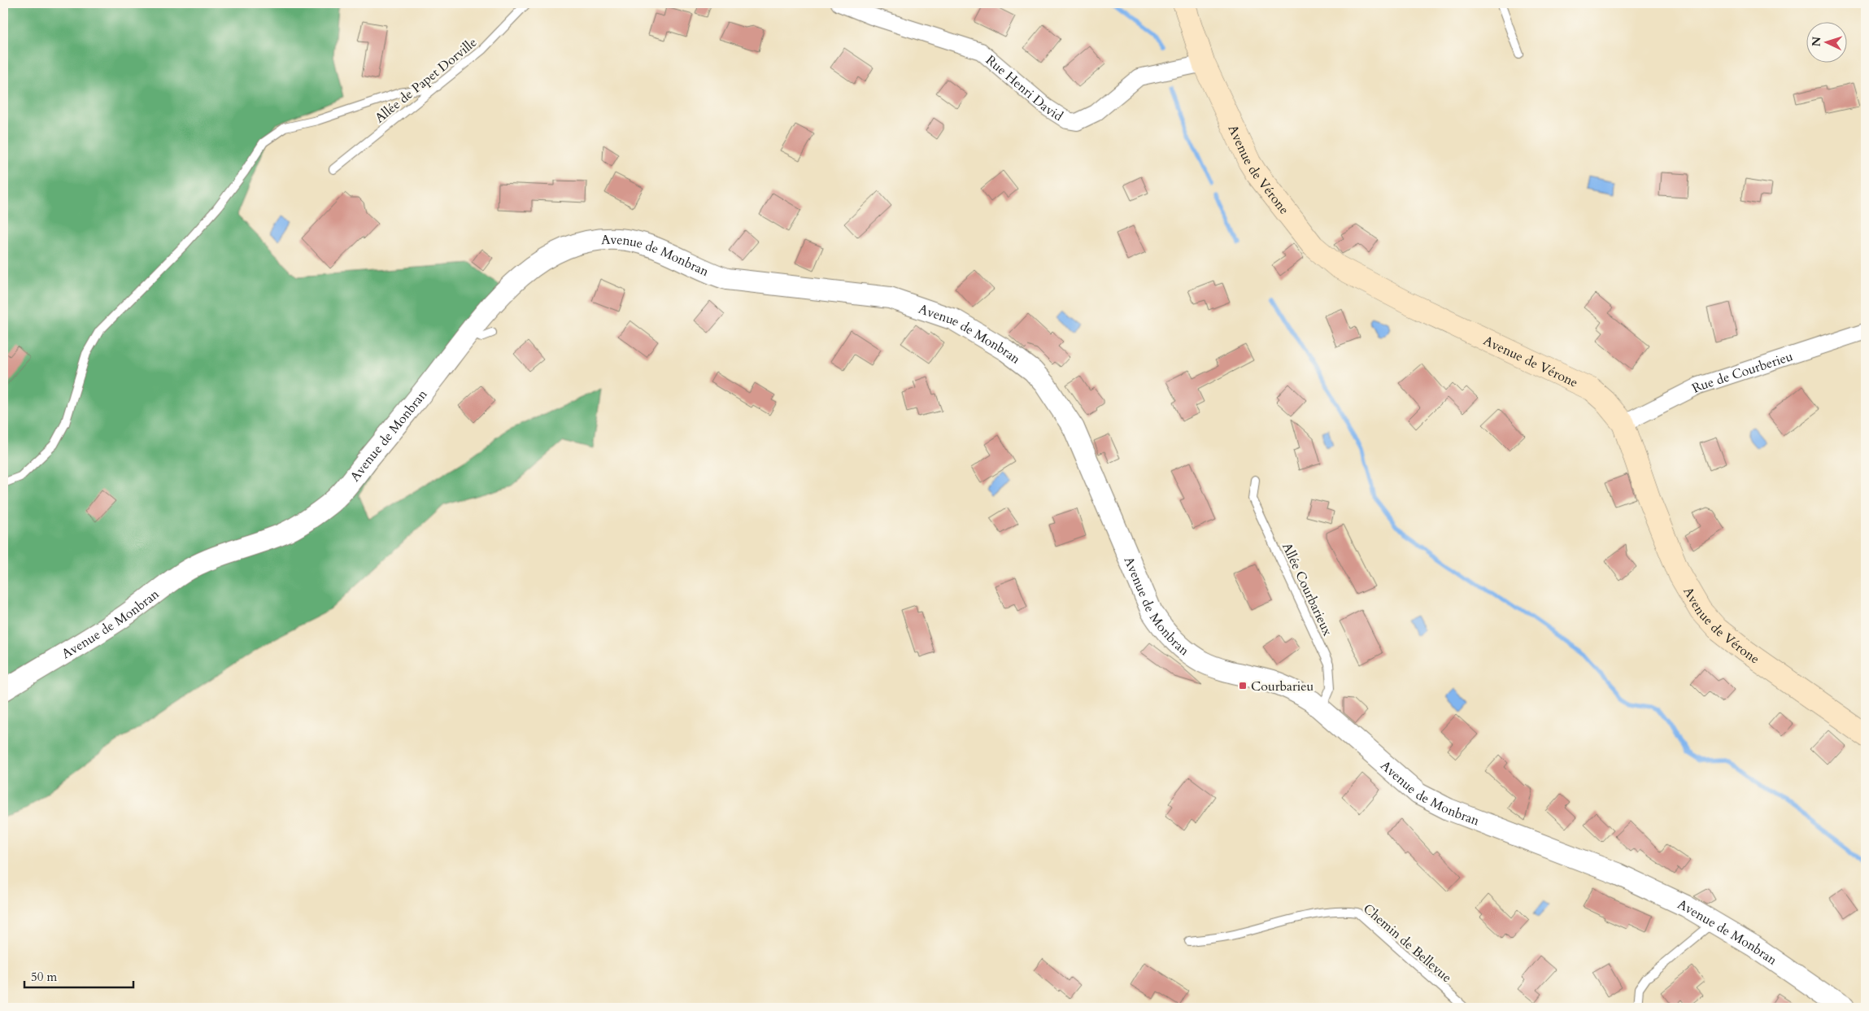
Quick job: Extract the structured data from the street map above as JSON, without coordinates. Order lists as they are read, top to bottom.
{
  "streets": {
    "main road": ["Avenue de Vérone"],
    "street": ["Rue Henri David", "Avenue de Monbran", "Rue de Courberieu"],
    "lane": ["Allée de Papet Dorville", "Allée Courbarieux", "Chemin de Bellevue"]
  },
  "crossings": [
    ["Rue Henri David", "Avenue de Vérone"],
    ["Avenue de Vérone", "Rue de Courberieu"],
    ["Avenue de Monbran", "Allée Courbarieux"]
  ],
  "places": {
    "transit": ["Courbarieu"]
  },
  "scale_bar": "50 m",
  "north": "left"
}
